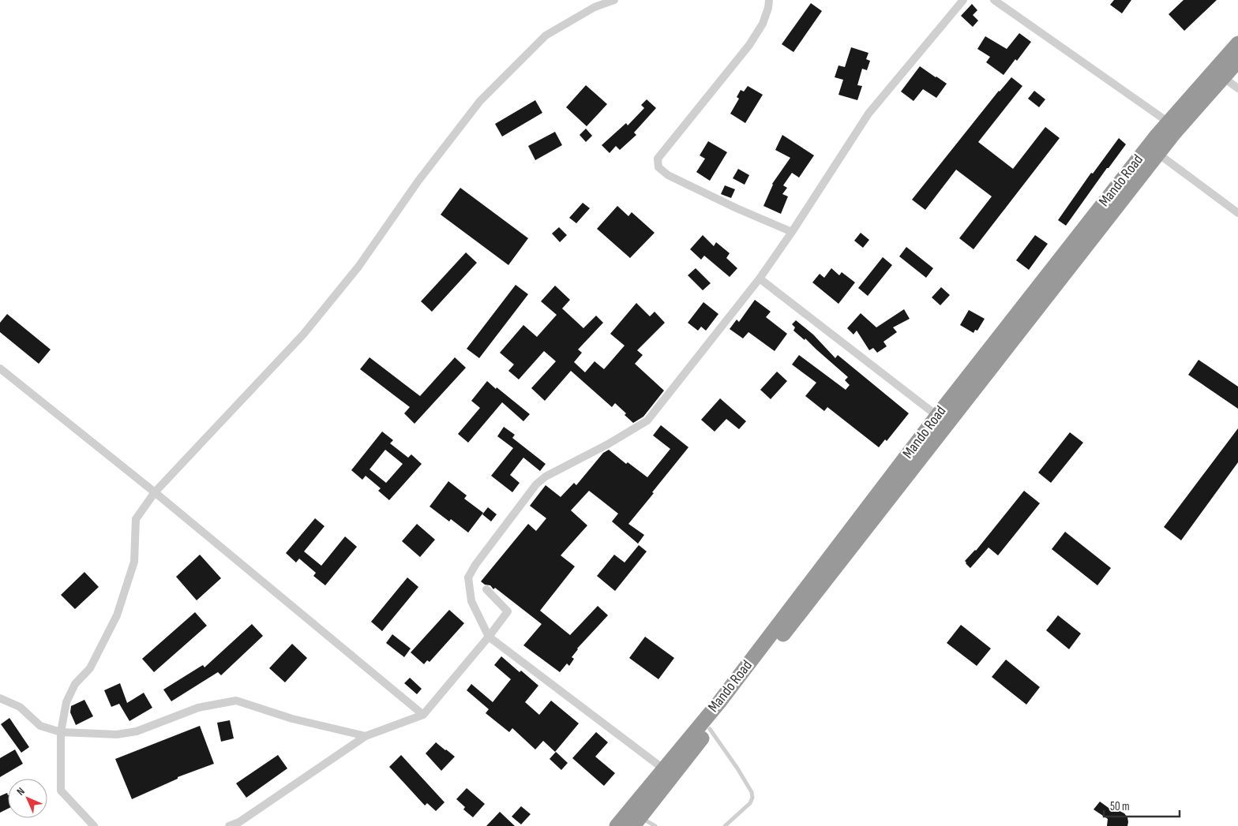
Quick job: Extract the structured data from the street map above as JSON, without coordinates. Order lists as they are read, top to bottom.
{
  "streets": {
    "highway": ["Mando Road"]
  },
  "scale_bar": "50 m",
  "north": "top left"
}
